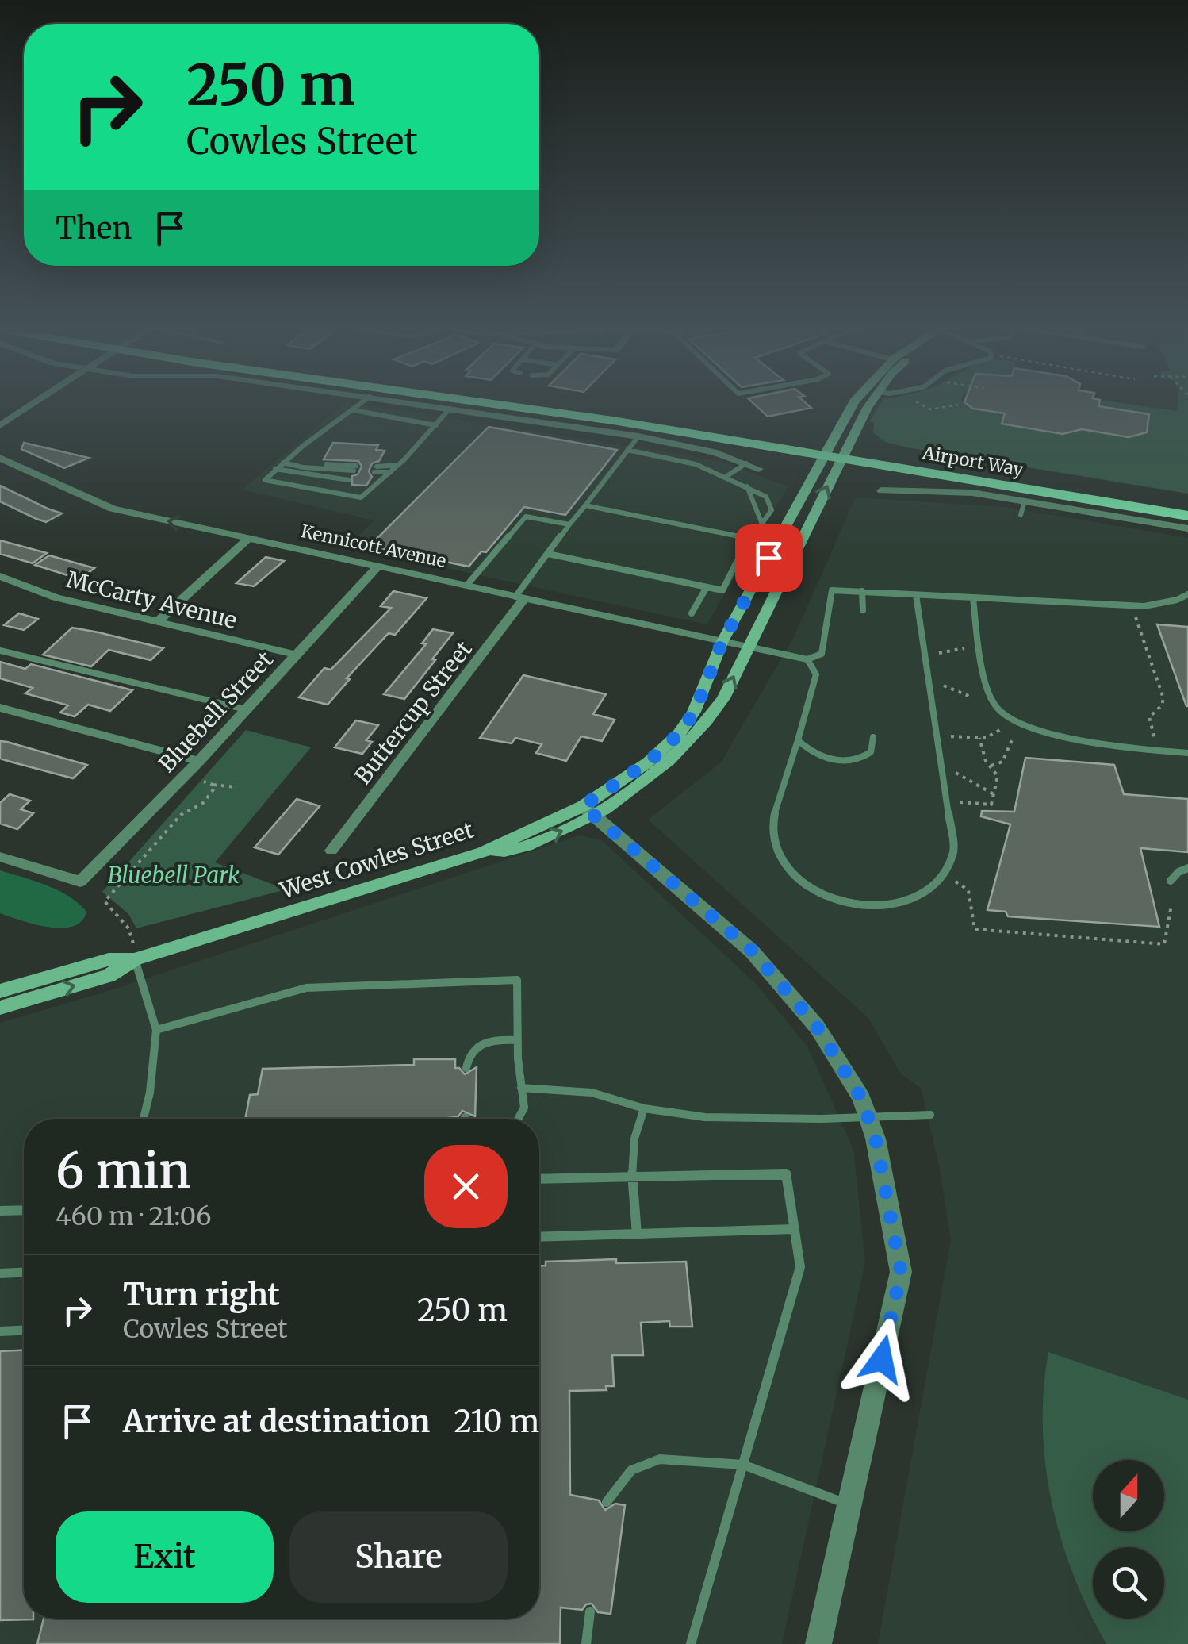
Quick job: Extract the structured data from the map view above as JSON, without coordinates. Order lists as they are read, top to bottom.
{
  "streets": {
    "main road": ["Airport Way", "West Cowles Street"],
    "street": [
      "Kennicott Avenue",
      "McCarty Avenue",
      "Bluebell Street",
      "Buttercup Street"
    ]
  },
  "crossings": [
    ["Kennicott Avenue", "Bluebell Street"],
    ["Kennicott Avenue", "Buttercup Street"],
    ["McCarty Avenue", "Bluebell Street"]
  ],
  "parks": ["Bluebell Park"],
  "north": "top",
  "page": {
    "turn": ["250 m", "Cowles Street"],
    "then": "Then",
    "heading": ["6 min", "460 m · 21:06"],
    "list": [
      {
        "name": "Turn right",
        "note": "Cowles Street",
        "value": "250 m"
      },
      {
        "name": "Arrive at destination",
        "value": "210 m"
      }
    ],
    "buttons": ["Exit", "Share"]
  }
}
